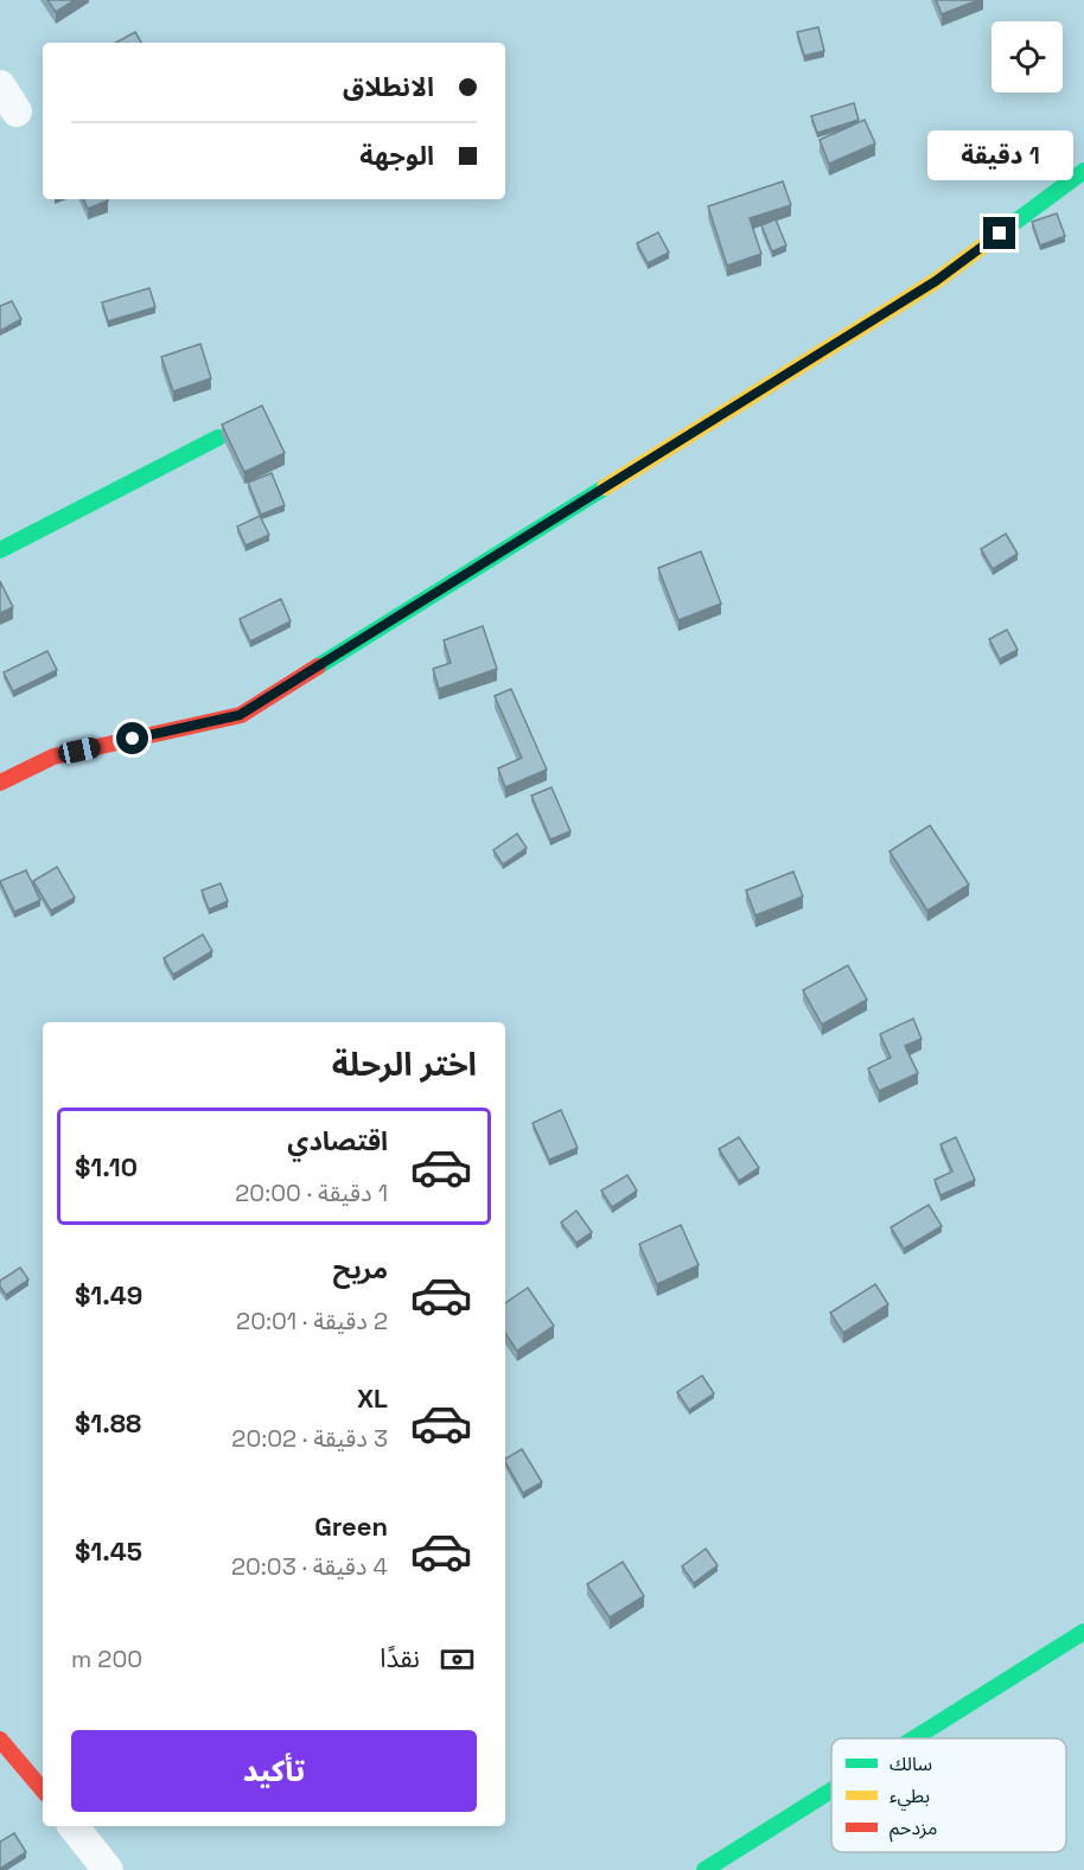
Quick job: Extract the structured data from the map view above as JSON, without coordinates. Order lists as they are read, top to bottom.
{
  "legend": ["سالك", "بطيء", "مزدحم"],
  "page": {
    "banner": ["الانطلاق", "الوجهة"],
    "bubble": "1 دقيقة",
    "heading": "اختر الرحلة",
    "list": [
      {
        "name": "اقتصادي",
        "note": "1 دقيقة · 20:00",
        "value": "$1.10"
      },
      {
        "name": "مريح",
        "note": "2 دقيقة · 20:01",
        "value": "$1.49"
      },
      {
        "name": "XL",
        "note": "3 دقيقة · 20:02",
        "value": "$1.88"
      },
      {
        "name": "Green",
        "note": "4 دقيقة · 20:03",
        "value": "$1.45"
      }
    ],
    "pay": ["نقدًا", "200 m"],
    "buttons": "تأكيد"
  }
}
